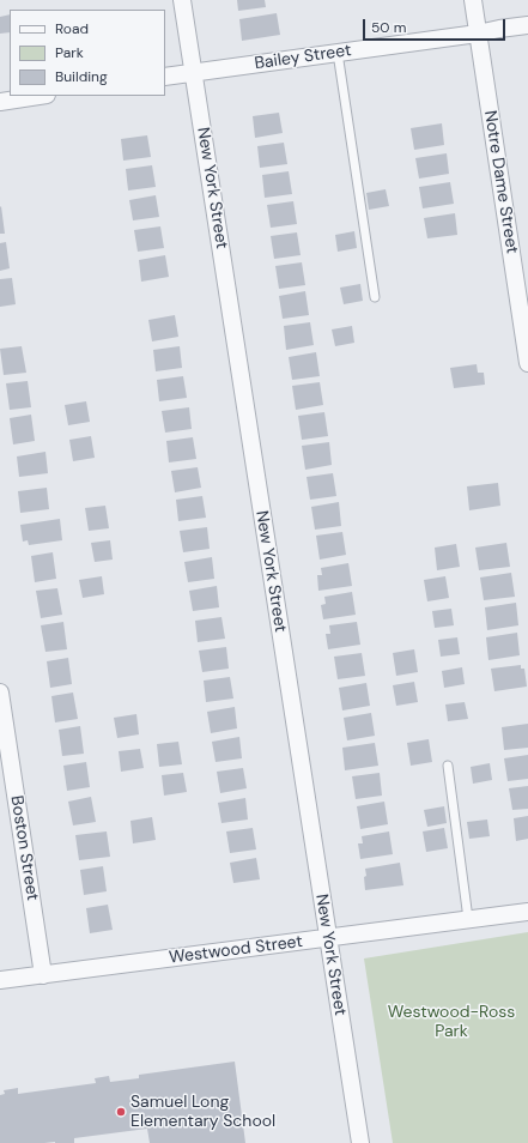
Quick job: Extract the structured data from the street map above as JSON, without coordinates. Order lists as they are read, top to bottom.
{
  "streets": {
    "street": [
      "Bailey Street",
      "Notre Dame Street",
      "New York Street",
      "Boston Street",
      "Westwood Street"
    ]
  },
  "crossings": [
    ["Bailey Street", "Notre Dame Street"],
    ["Bailey Street", "New York Street"],
    ["New York Street", "Westwood Street"],
    ["Boston Street", "Westwood Street"]
  ],
  "parks": ["Westwood-Ross Park"],
  "places": ["Samuel Long Elementary School"],
  "legend": ["Road", "Park", "Building"],
  "scale_bar": "50 m"
}
